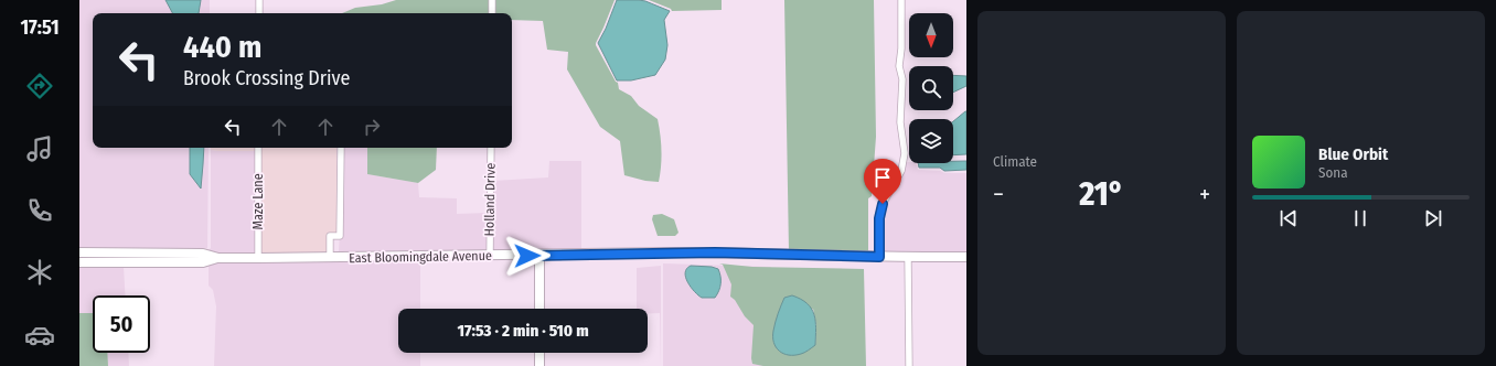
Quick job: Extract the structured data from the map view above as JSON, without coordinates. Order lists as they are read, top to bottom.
{
  "streets": {
    "main road": ["East Bloomingdale Avenue"],
    "street": ["Holland Drive", "Maze Lane"]
  },
  "crossings": [
    ["Holland Drive", "East Bloomingdale Avenue"],
    ["Maze Lane", "East Bloomingdale Avenue"]
  ],
  "north": "bottom",
  "page": {
    "tabs": "17:51",
    "tile": "Climate",
    "turn": ["440 m", "Brook Crossing Drive"],
    "song": ["Blue Orbit", "Sona"],
    "heat": ["−", "21°", "+"],
    "limit": "50",
    "trip": "17:53 · 2 min · 510 m"
  }
}
